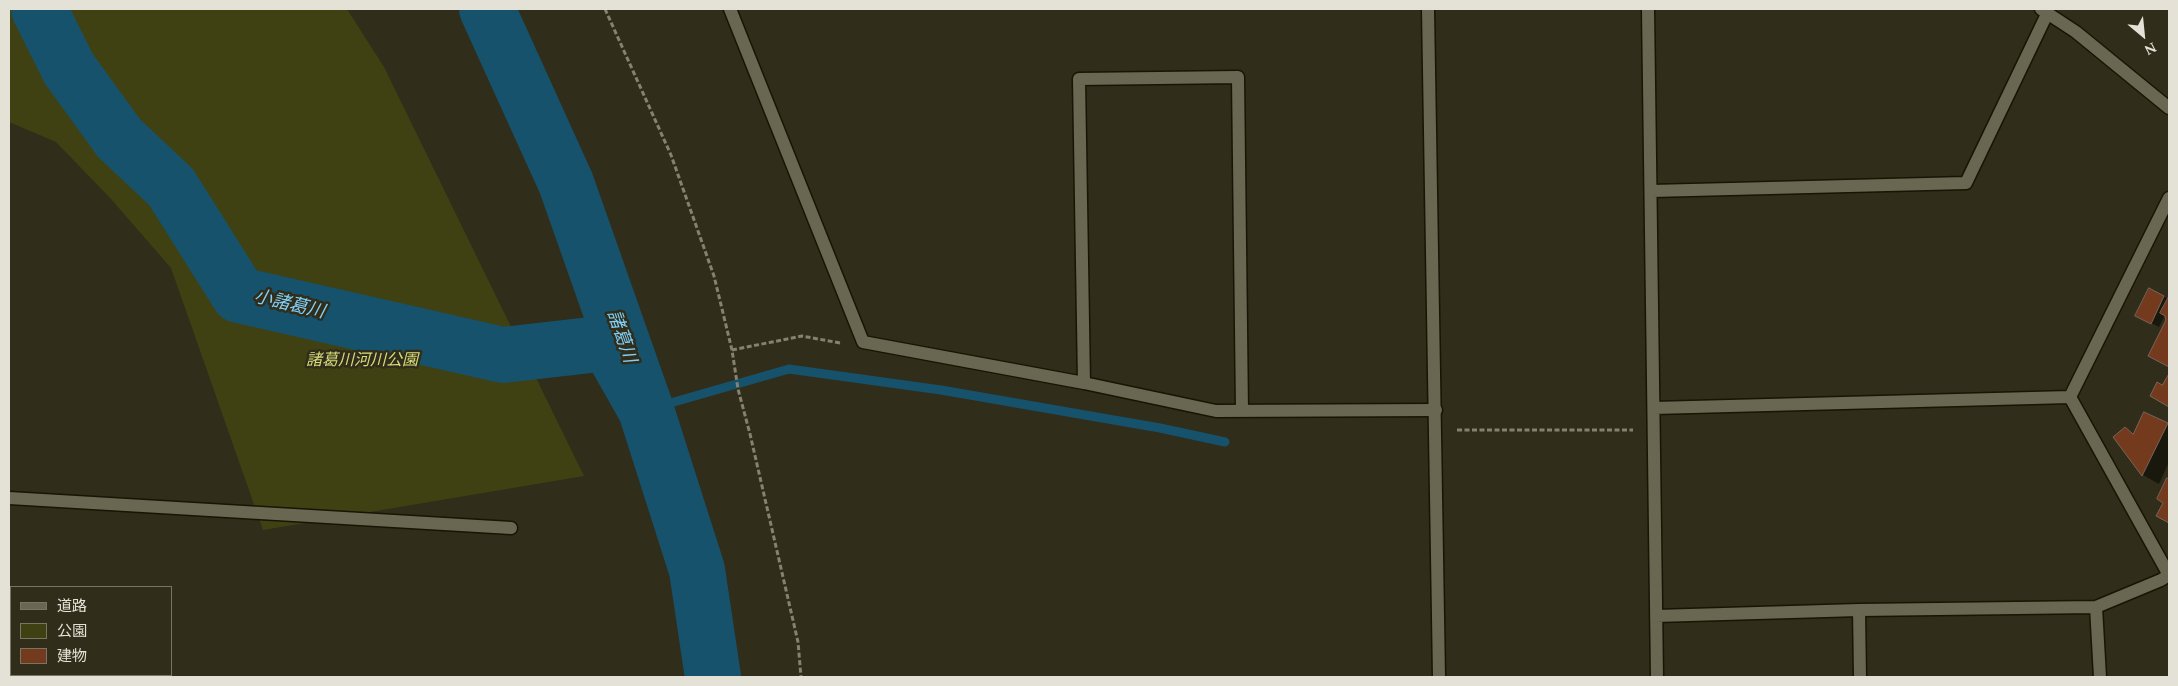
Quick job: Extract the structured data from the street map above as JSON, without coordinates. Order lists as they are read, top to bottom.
{
  "water": ["小諸葛川", "諸葛川"],
  "parks": ["諸葛川河川公園"],
  "legend": ["道路", "公園", "建物"],
  "north": "bottom right"
}
